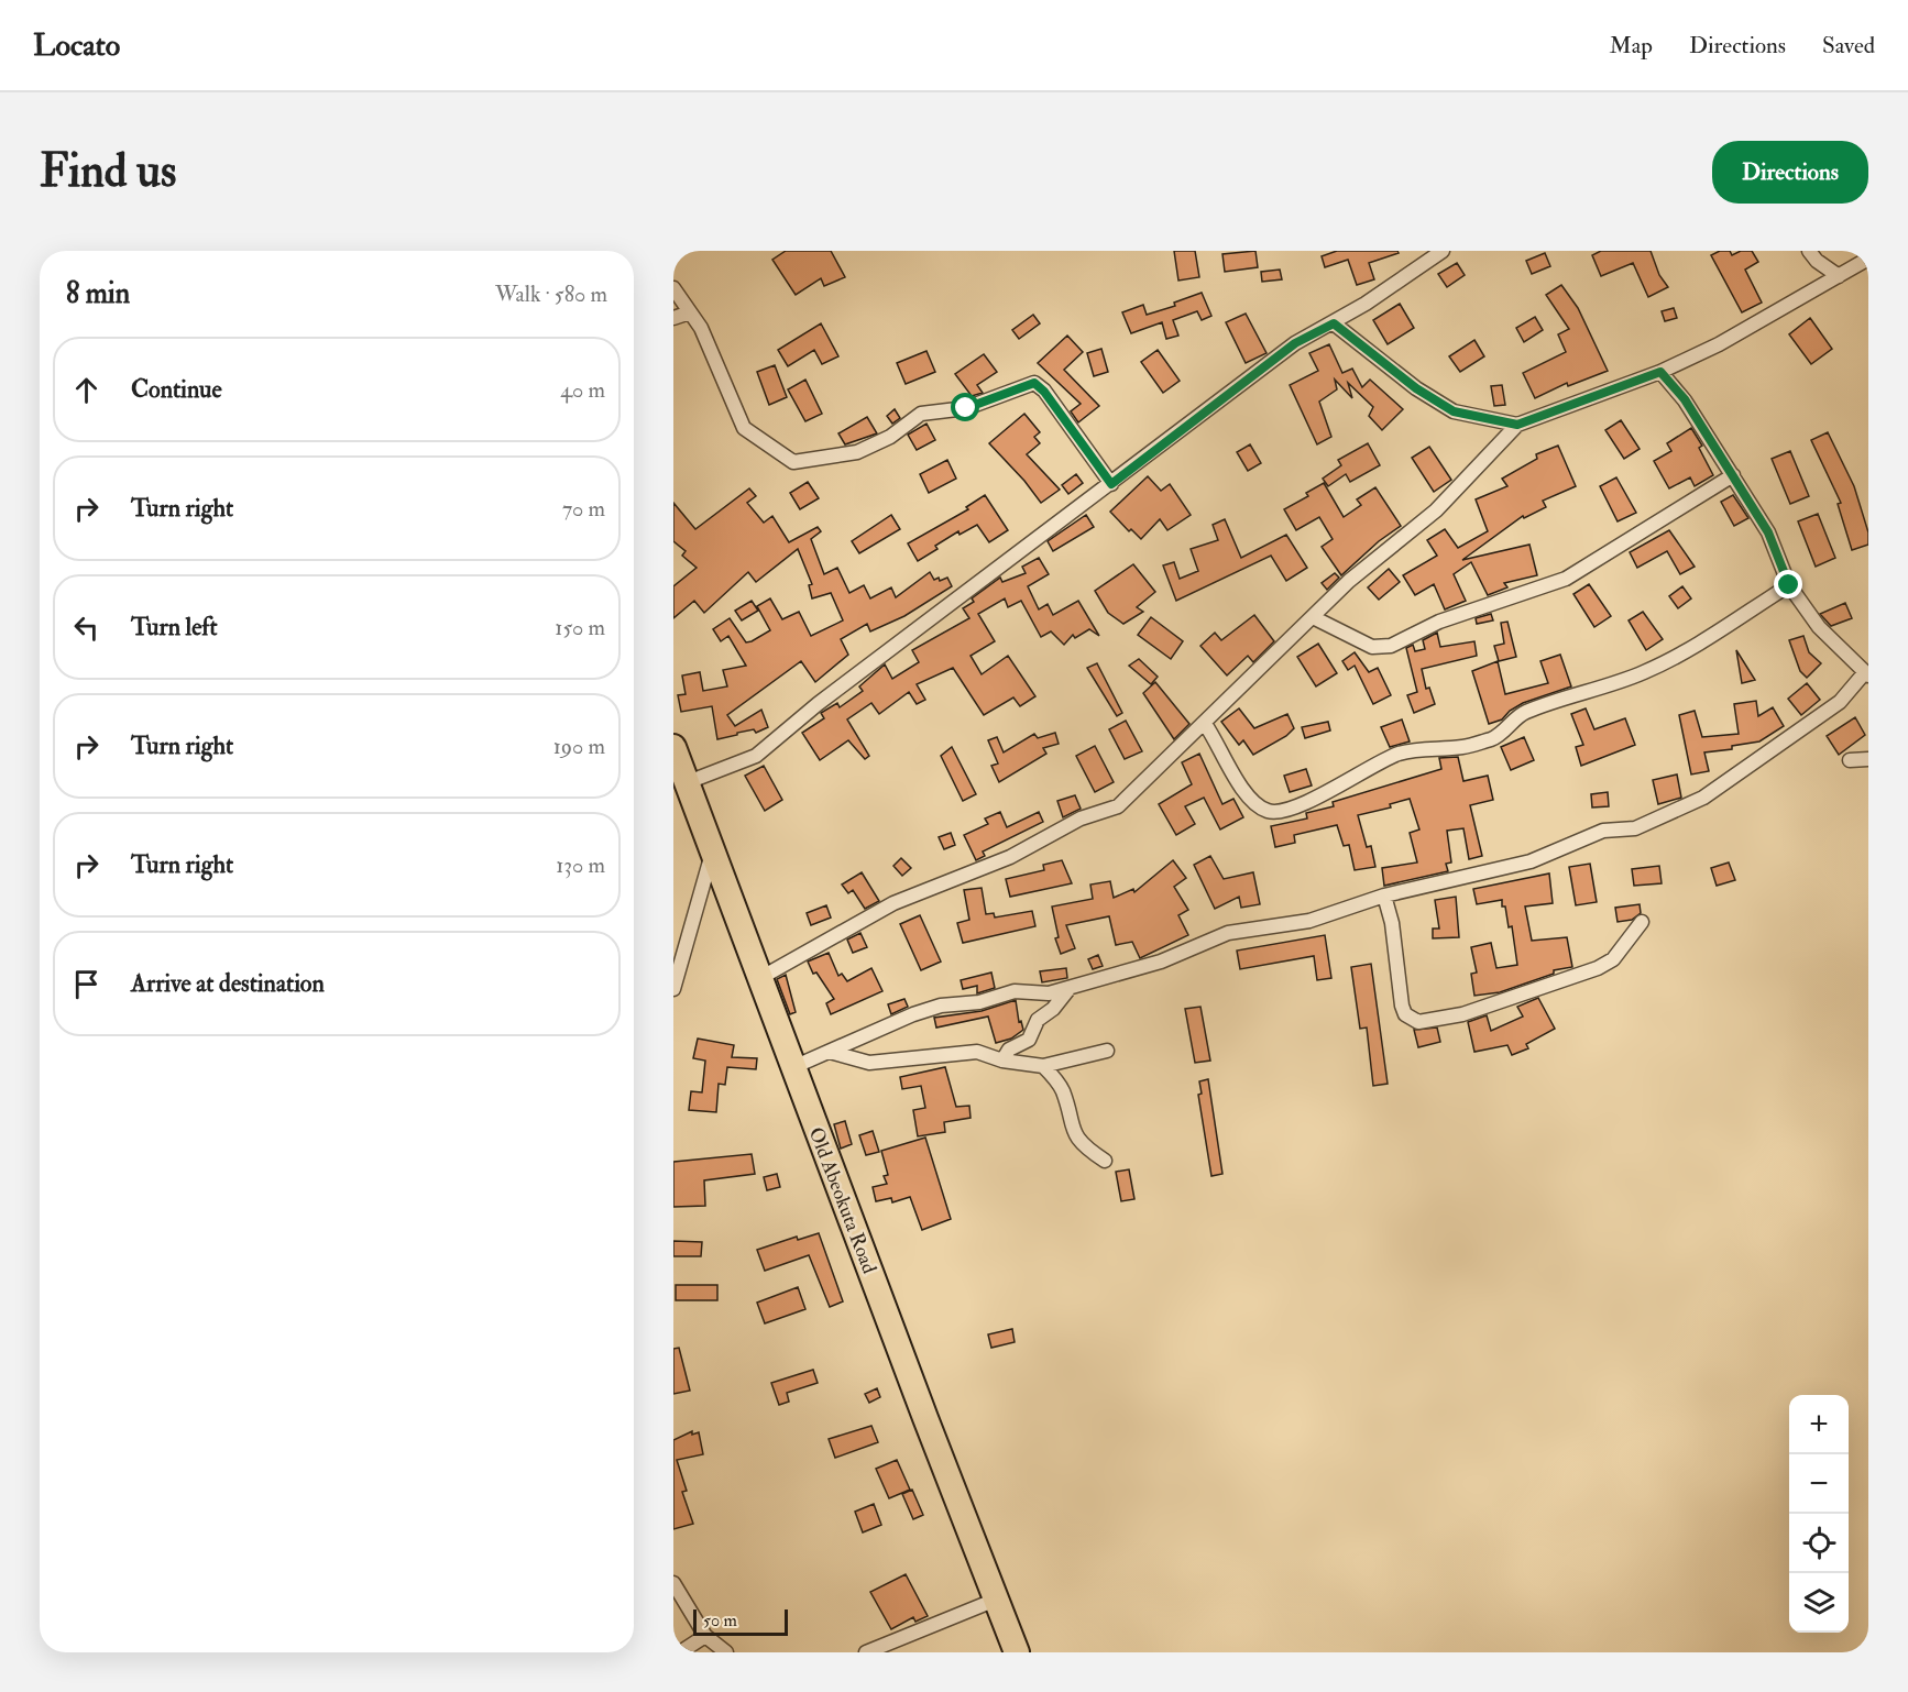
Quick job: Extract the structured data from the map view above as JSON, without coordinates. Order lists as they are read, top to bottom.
{
  "streets": {
    "highway": ["Old Abeokuta Road"]
  },
  "scale_bar": "50 m",
  "page": {
    "header": "Locato",
    "nav": ["Map", "Directions", "Saved"],
    "buttons": "Directions",
    "title": "Find us",
    "heading": ["8 min", "Walk · 580 m"],
    "list": [
      ["Continue", "40 m"],
      ["Turn right", "70 m"],
      ["Turn left", "150 m"],
      ["Turn right", "190 m"],
      ["Turn right", "130 m"],
      "Arrive at destination"
    ],
    "map_buttons": ["+", "−"],
    "scale": "50 m"
  }
}
